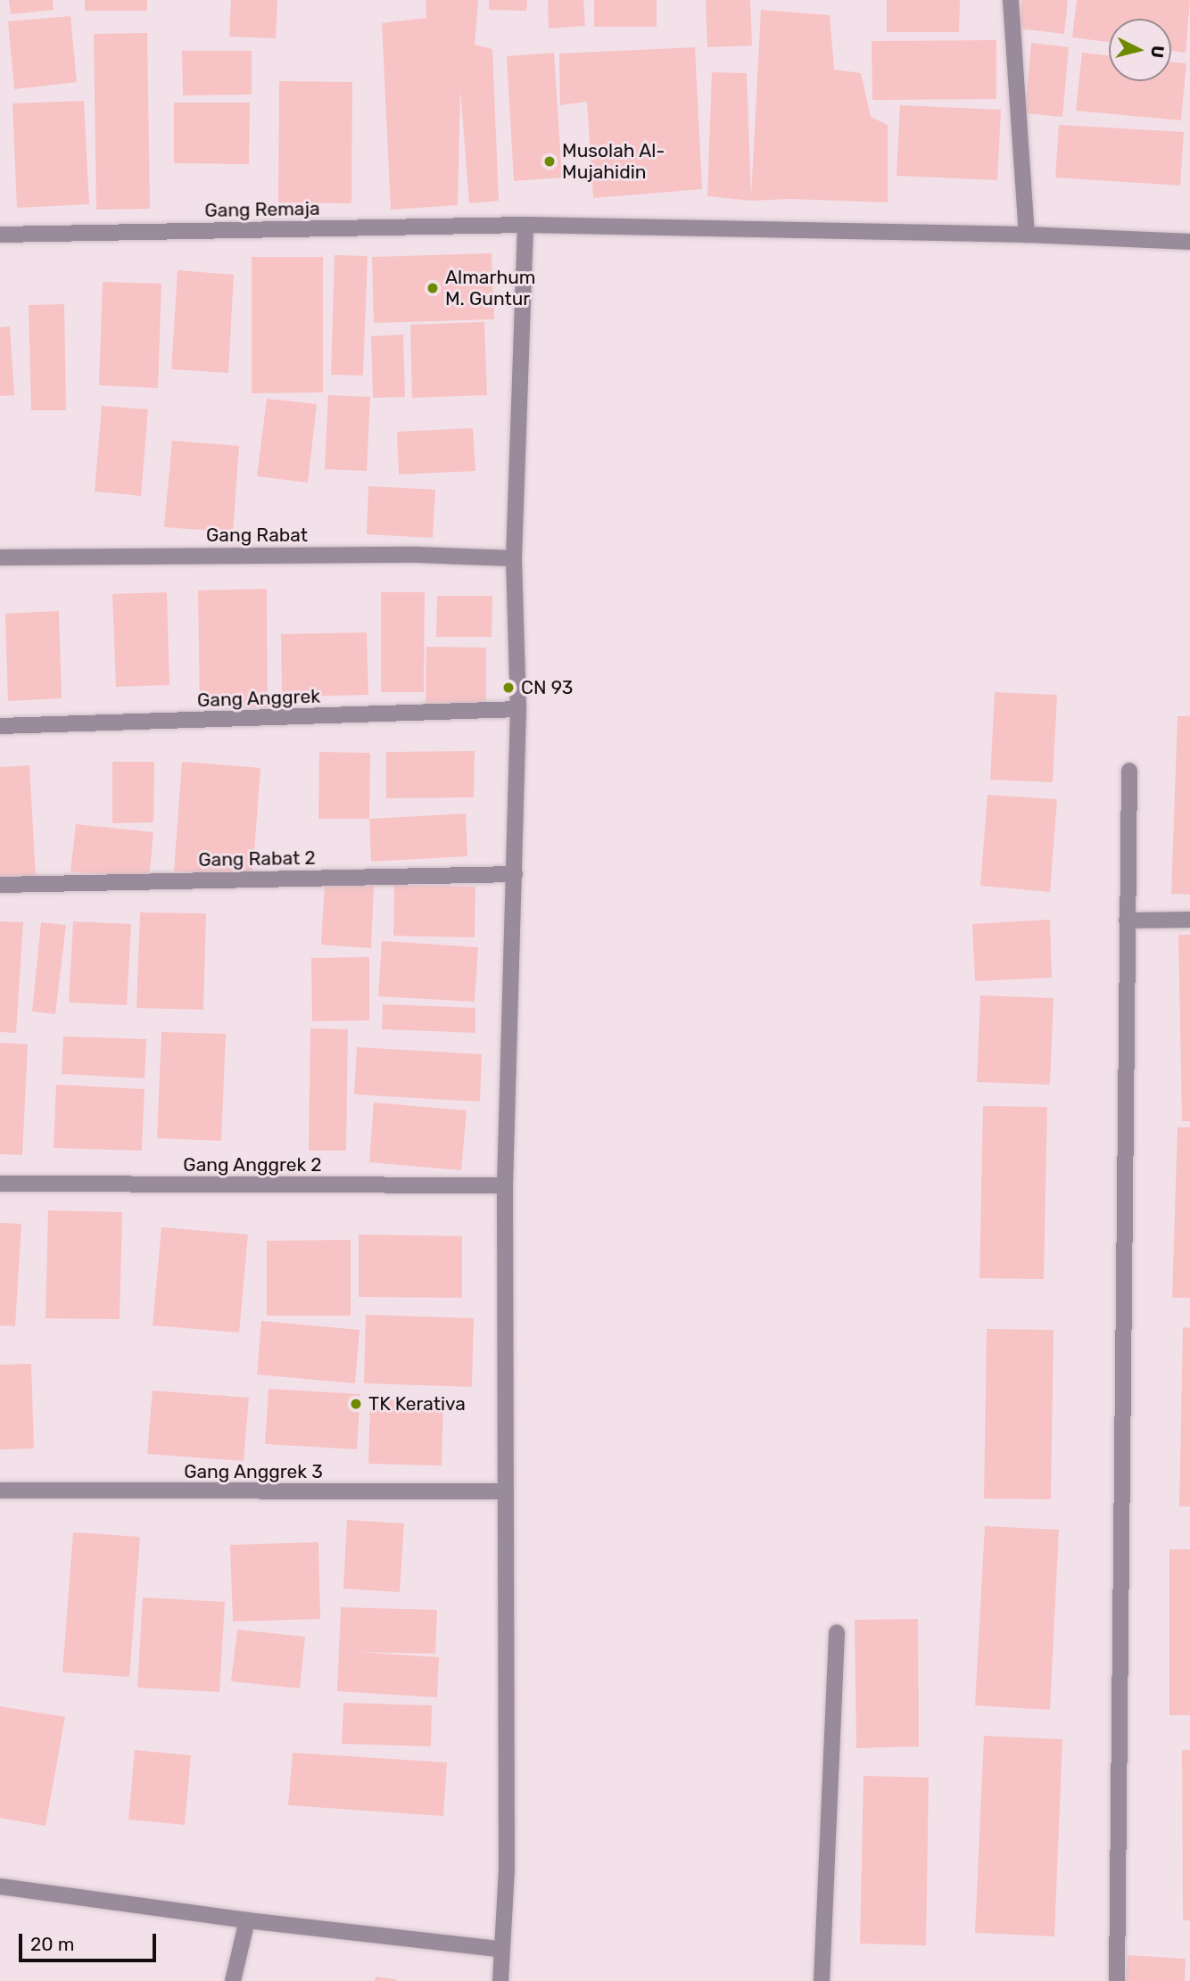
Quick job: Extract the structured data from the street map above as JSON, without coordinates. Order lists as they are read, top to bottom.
{
  "streets": {
    "street": [
      "Gang Remaja",
      "Gang Rabat",
      "Gang Anggrek",
      "Gang Rabat 2",
      "Gang Anggrek 2",
      "Gang Anggrek 3"
    ]
  },
  "places": [
    "Musolah Al- Mujahidin",
    "Almarhum M. Guntur",
    "CN 93",
    "TK Kerativa"
  ],
  "scale_bar": "20 m",
  "north": "right"
}
